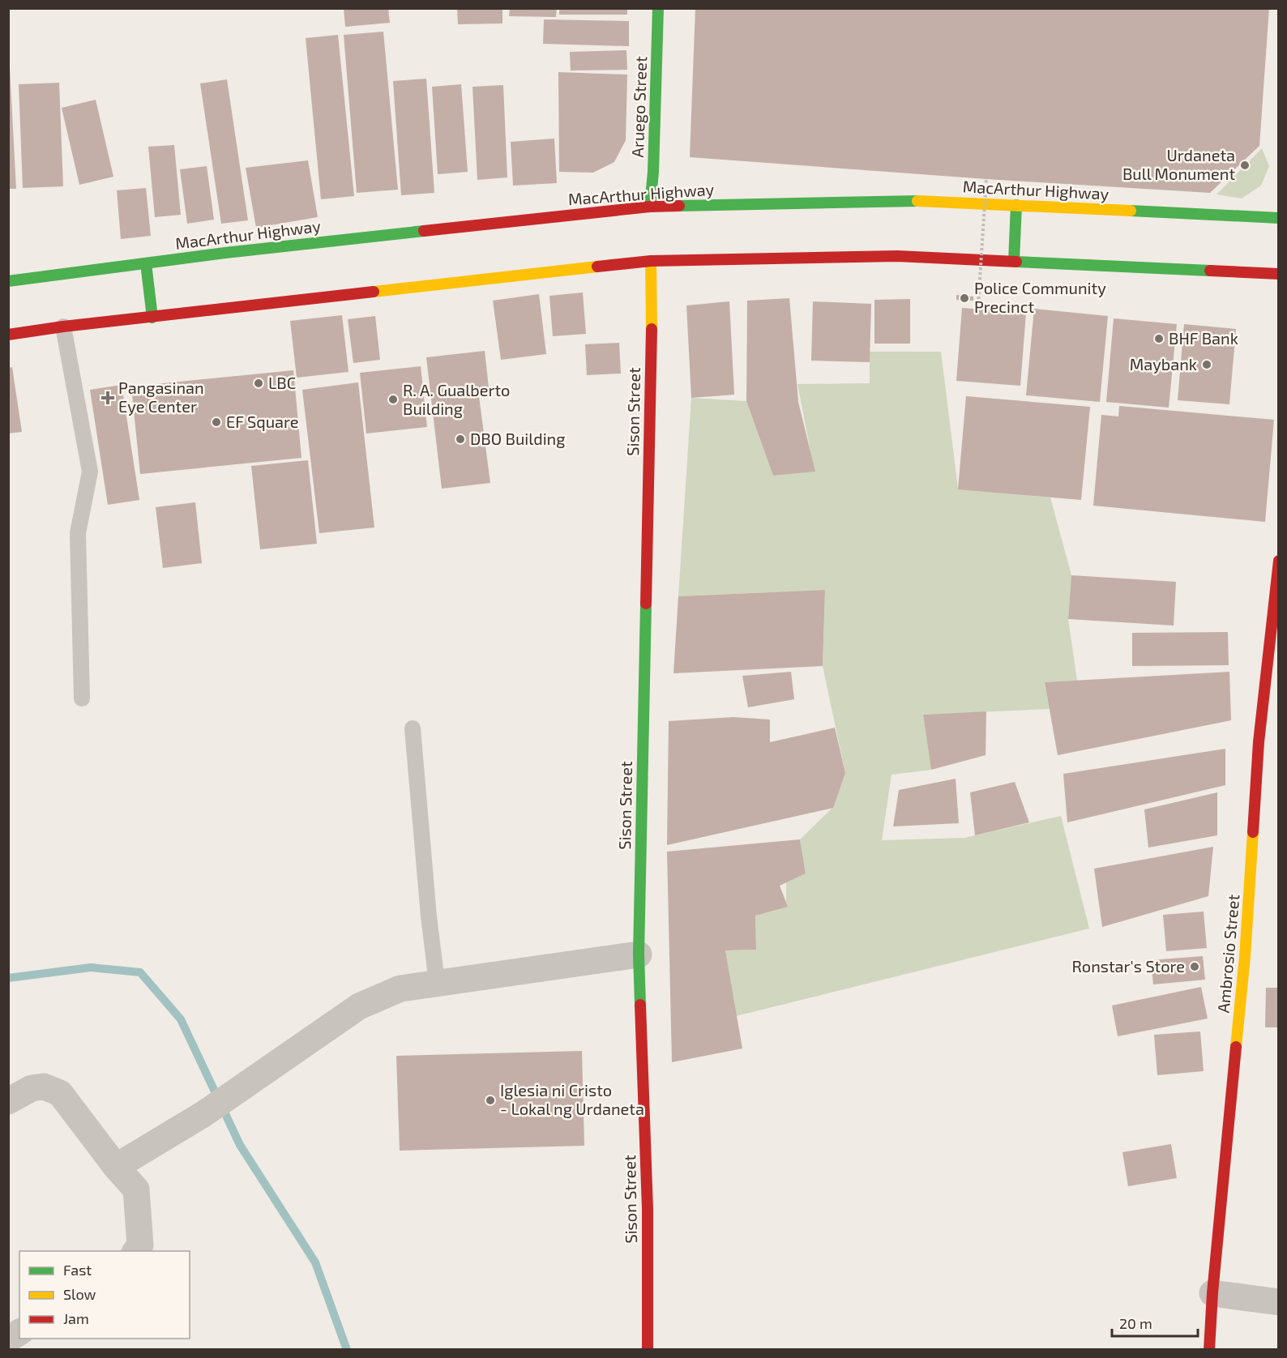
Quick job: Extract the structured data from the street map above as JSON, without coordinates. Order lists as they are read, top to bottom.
{
  "streets": {
    "main road": [
      "Aruego Street",
      "MacArthur Highway",
      "Sison Street",
      "Ambrosio Street"
    ]
  },
  "crossings": [
    ["Aruego Street", "MacArthur Highway"]
  ],
  "places": {
    "other": [
      "Urdaneta Bull Monument",
      "Police Community Precinct",
      "BHF Bank",
      "Maybank",
      "LBC",
      "R. A. Gualberto Building",
      "EF Square",
      "DBO Building",
      "Ronstar's Store",
      "Iglesia ni Cristo - Lokal ng Urdaneta"
    ],
    "health": ["Pangasinan Eye Center"]
  },
  "legend": ["Fast", "Slow", "Jam"],
  "scale_bar": "20 m"
}
